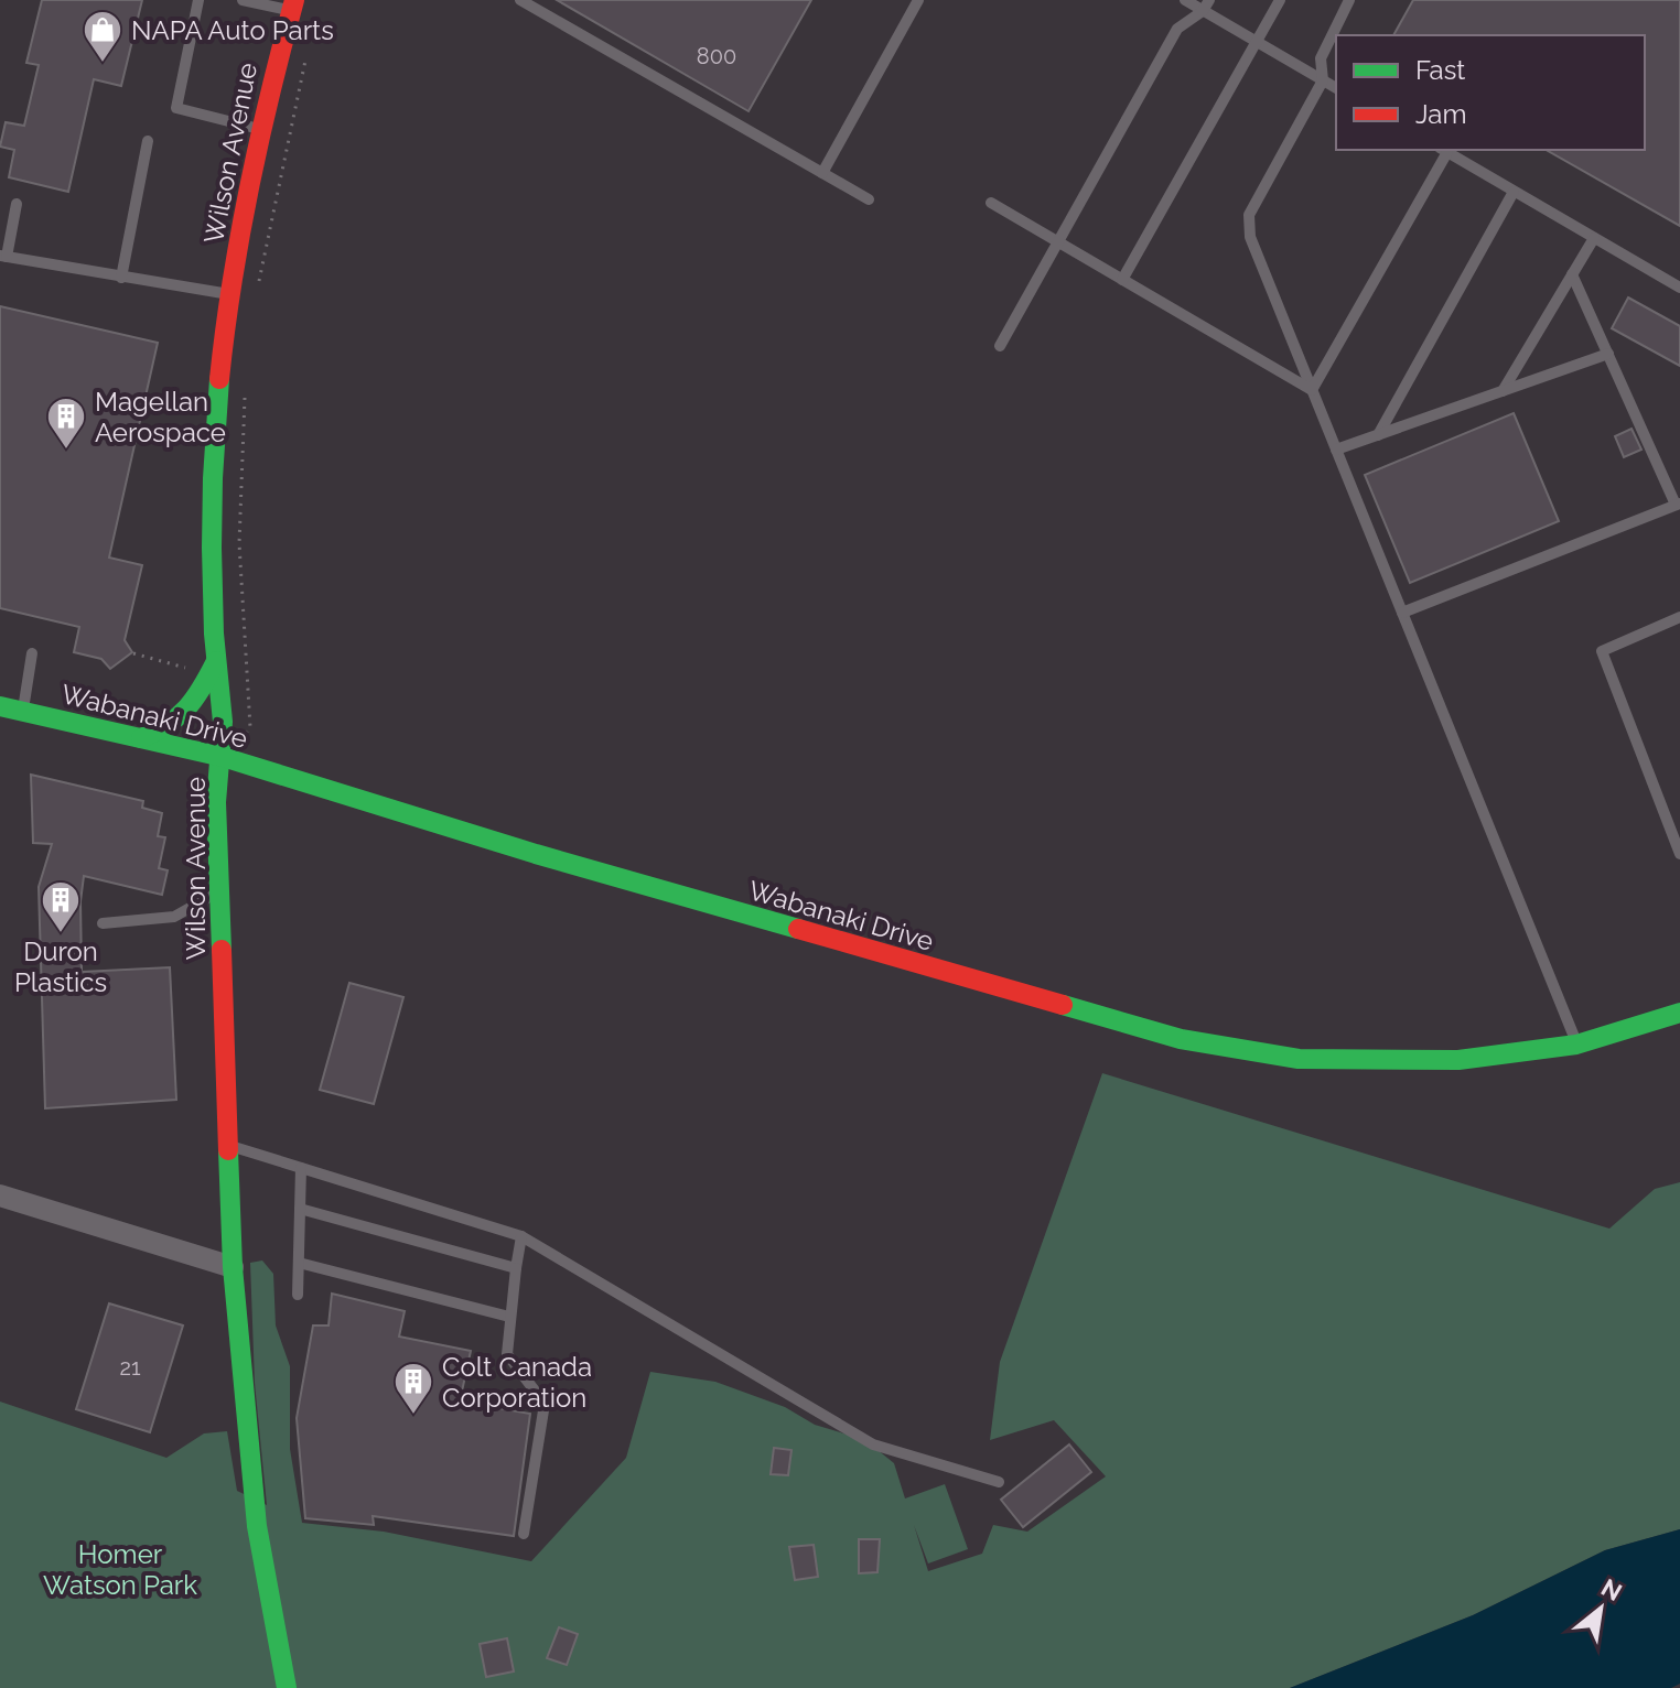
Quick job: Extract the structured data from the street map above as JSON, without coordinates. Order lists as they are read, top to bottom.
{
  "streets": {
    "street": ["Wilson Avenue", "Wabanaki Drive"]
  },
  "crossings": [
    ["Wilson Avenue", "Wabanaki Drive"]
  ],
  "parks": ["Homer Watson Park"],
  "places": {
    "shop": ["NAPA Auto Parts"],
    "building": ["Magellan Aerospace", "Duron Plastics", "Colt Canada Corporation"]
  },
  "house_numbers": ["800", "21"],
  "legend": ["Fast", "Jam"],
  "north": "top right"
}
